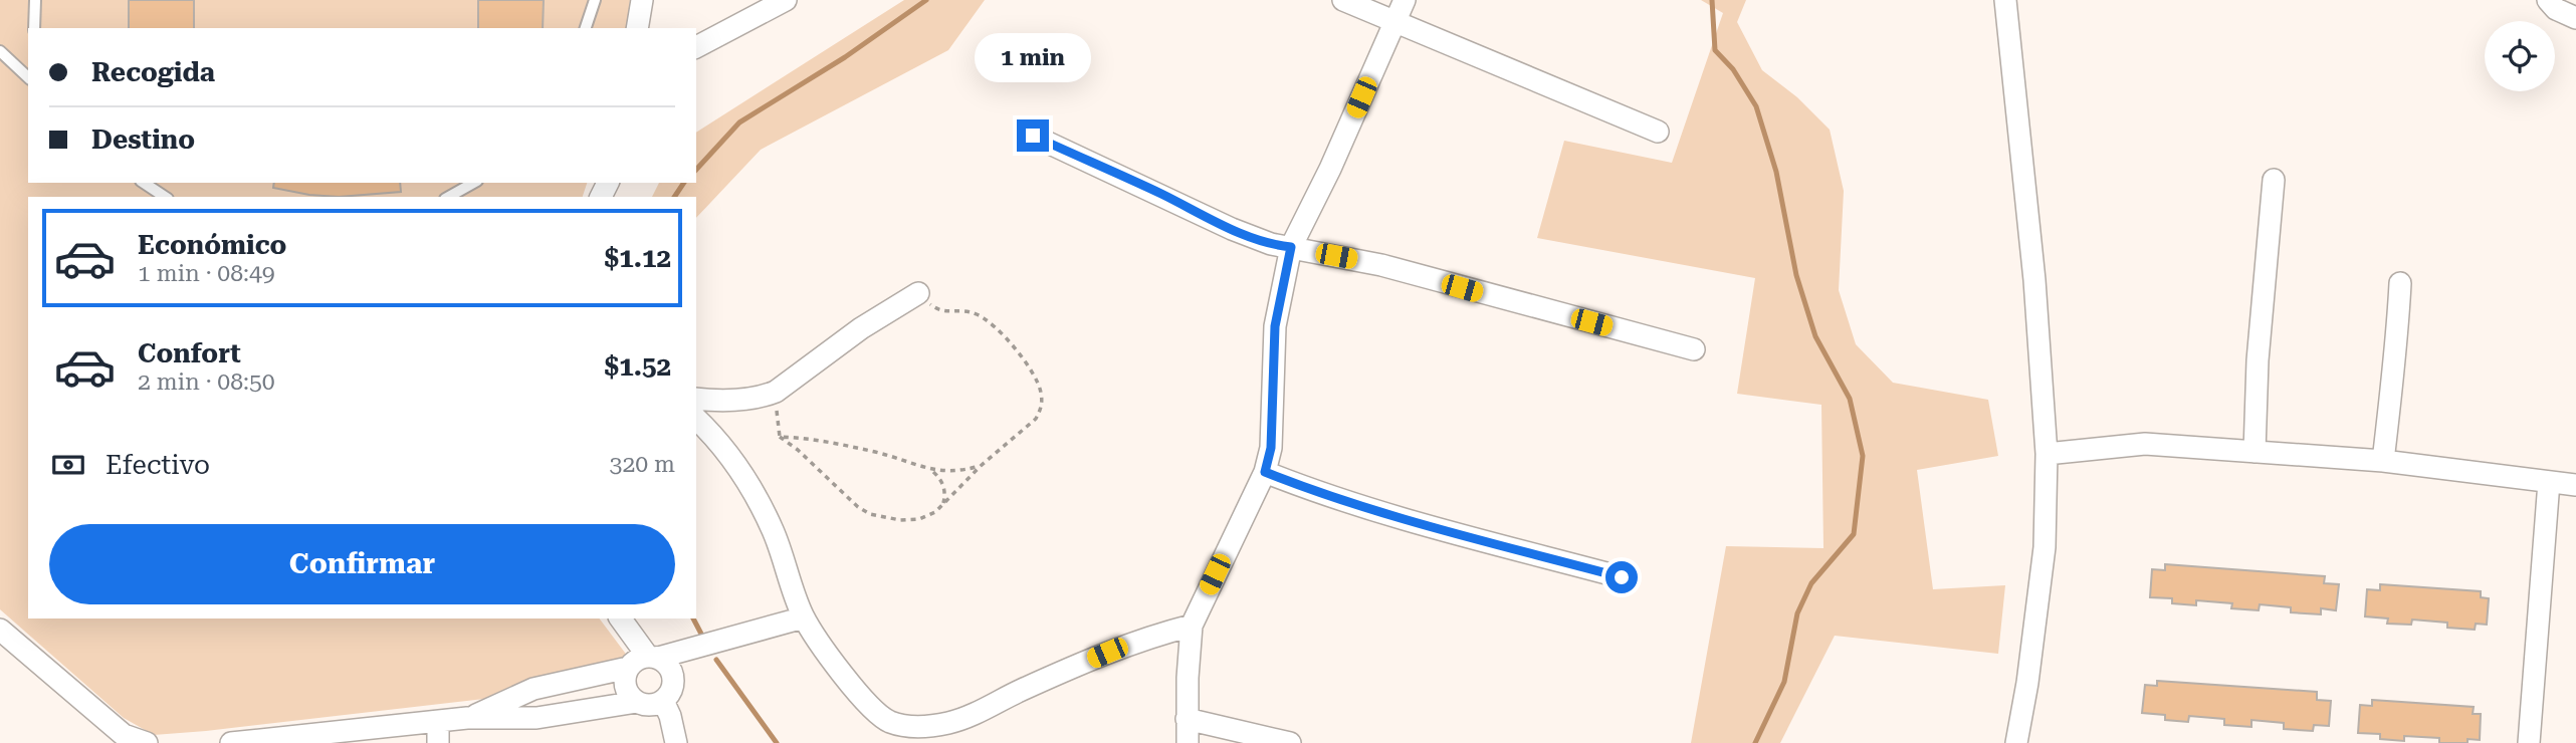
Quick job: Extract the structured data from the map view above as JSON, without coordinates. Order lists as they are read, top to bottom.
{
  "page": {
    "banner": ["Recogida", "Destino"],
    "bubble": "1 min",
    "list": [
      {
        "name": "Económico",
        "note": "1 min · 08:49",
        "value": "$1.12"
      },
      {
        "name": "Confort",
        "note": "2 min · 08:50",
        "value": "$1.52"
      }
    ],
    "pay": ["Efectivo", "320 m"],
    "buttons": "Confirmar"
  }
}
